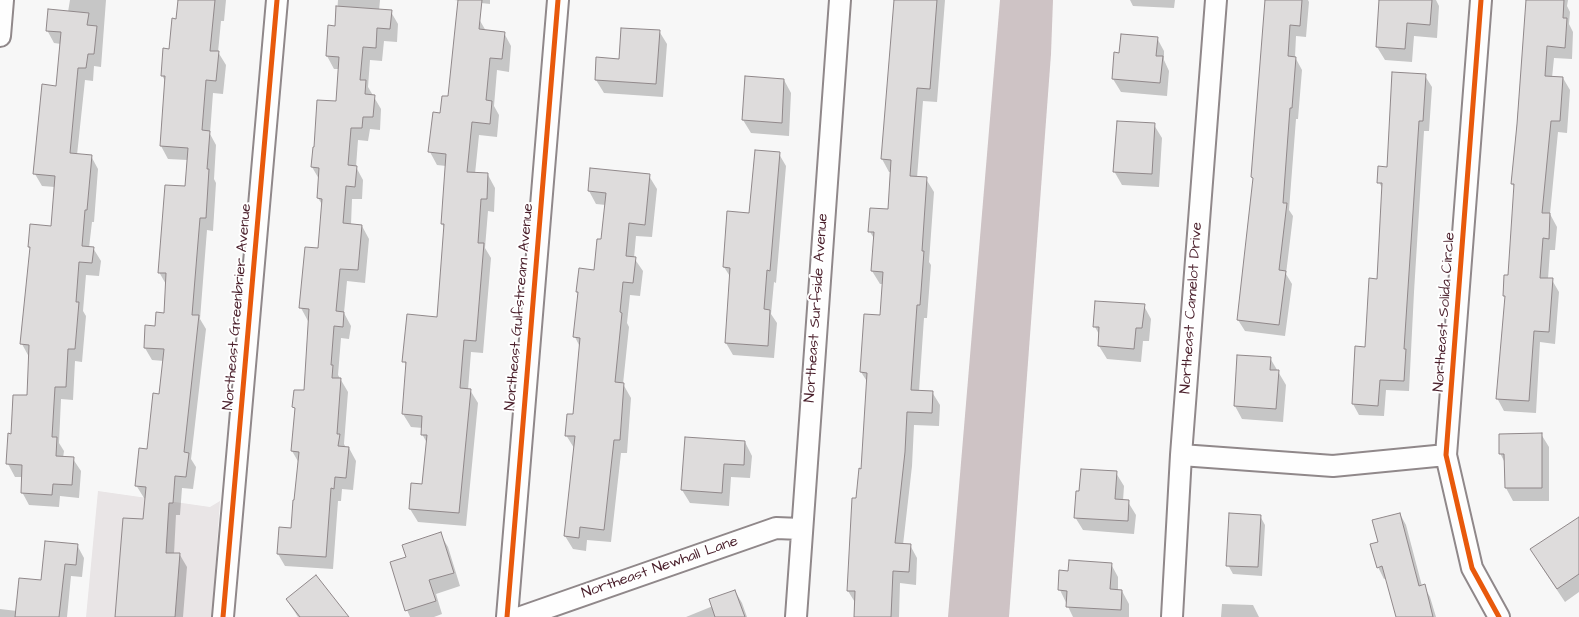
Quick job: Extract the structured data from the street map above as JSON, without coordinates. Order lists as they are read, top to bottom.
{
  "streets": {
    "street": [
      "Northeast Greenbrier Avenue",
      "Northeast Gulfstream Avenue",
      "Northeast Surfside Avenue",
      "Northeast Camelot Drive",
      "Northeast Solida Circle",
      "Northeast Newhall Lane"
    ]
  },
  "crossings": [
    ["Northeast Surfside Avenue", "Northeast Newhall Lane"]
  ]
}
